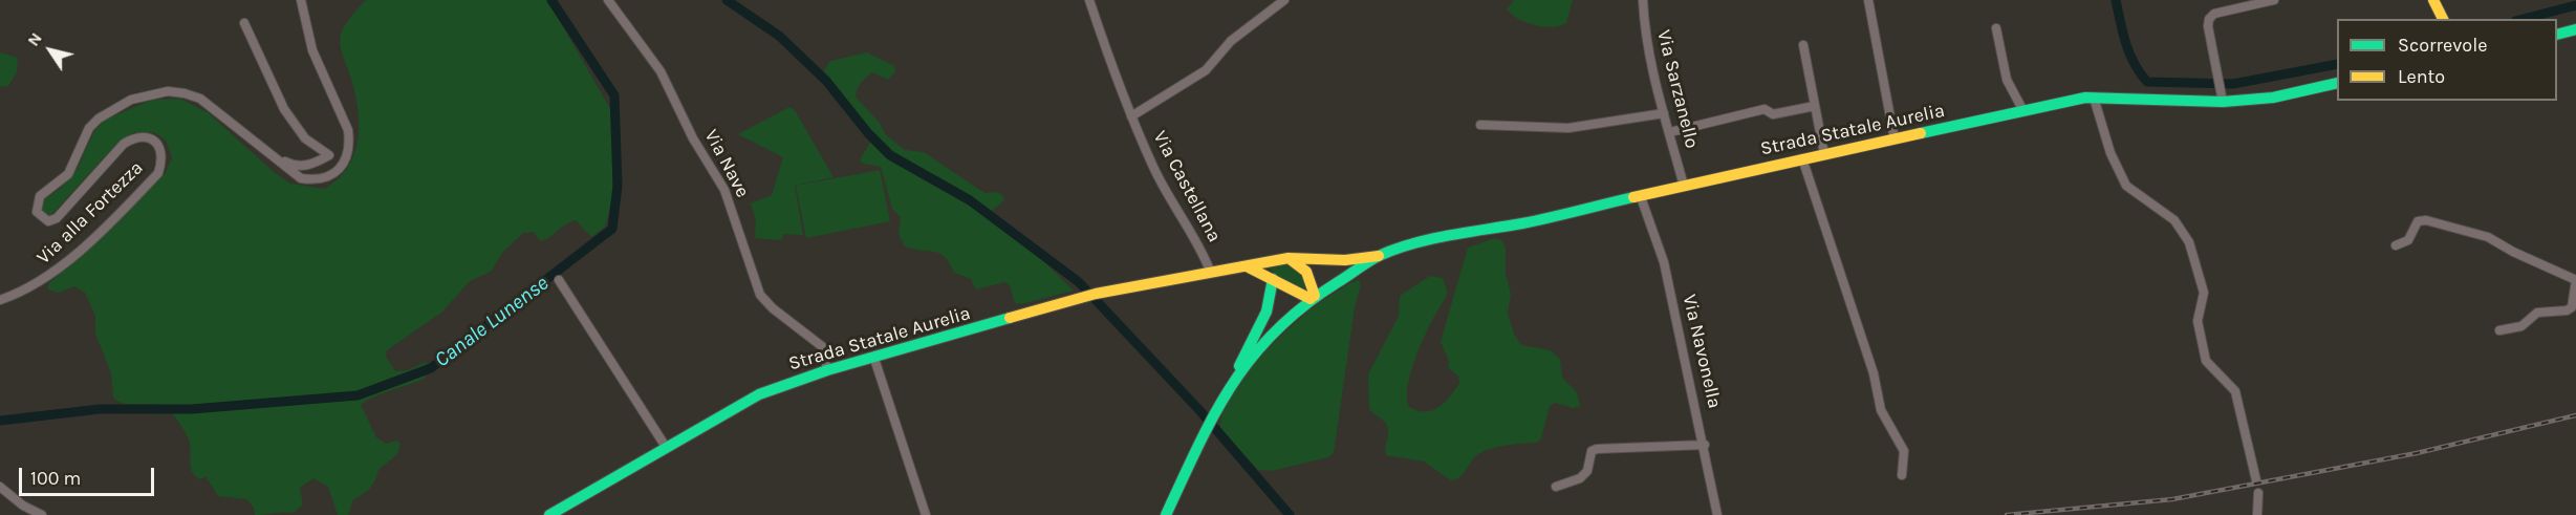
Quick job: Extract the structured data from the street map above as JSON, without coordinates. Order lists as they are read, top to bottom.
{
  "streets": {
    "main road": ["Strada Statale Aurelia"],
    "street": [
      "Via Sarzanello",
      "Via Nave",
      "Via Castellana",
      "Via alla Fortezza",
      "Via Navonella"
    ]
  },
  "crossings": [
    ["Via Sarzanello", "Strada Statale Aurelia"],
    ["Strada Statale Aurelia", "Via Nave"],
    ["Strada Statale Aurelia", "Via Castellana"],
    ["Strada Statale Aurelia", "Via Navonella"]
  ],
  "water": ["Canale Lunense"],
  "legend": ["Scorrevole", "Lento"],
  "scale_bar": "100 m",
  "north": "top left"
}
